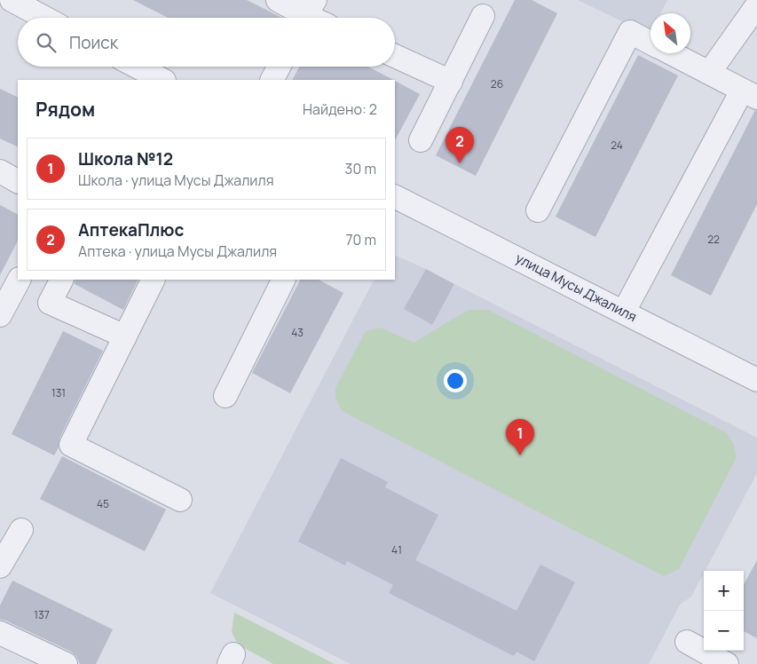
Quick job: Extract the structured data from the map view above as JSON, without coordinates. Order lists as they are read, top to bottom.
{
  "streets": {
    "street": ["улица Мусы Джалиля"]
  },
  "house_numbers": [
    "26",
    "24",
    "22",
    "43",
    "131",
    "45",
    "41",
    "137"
  ],
  "north": "top left",
  "page": {
    "search": "Поиск",
    "heading": ["Рядом", "Найдено: 2"],
    "pins": ["2", "1"],
    "list": [
      {
        "mark": "1",
        "name": "Школа №12",
        "note": "Школа · улица Мусы Джалиля",
        "value": "30 m"
      },
      {
        "mark": "2",
        "name": "АптекаПлюс",
        "note": "Аптека · улица Мусы Джалиля",
        "value": "70 m"
      }
    ],
    "map_buttons": ["+", "−"]
  }
}
